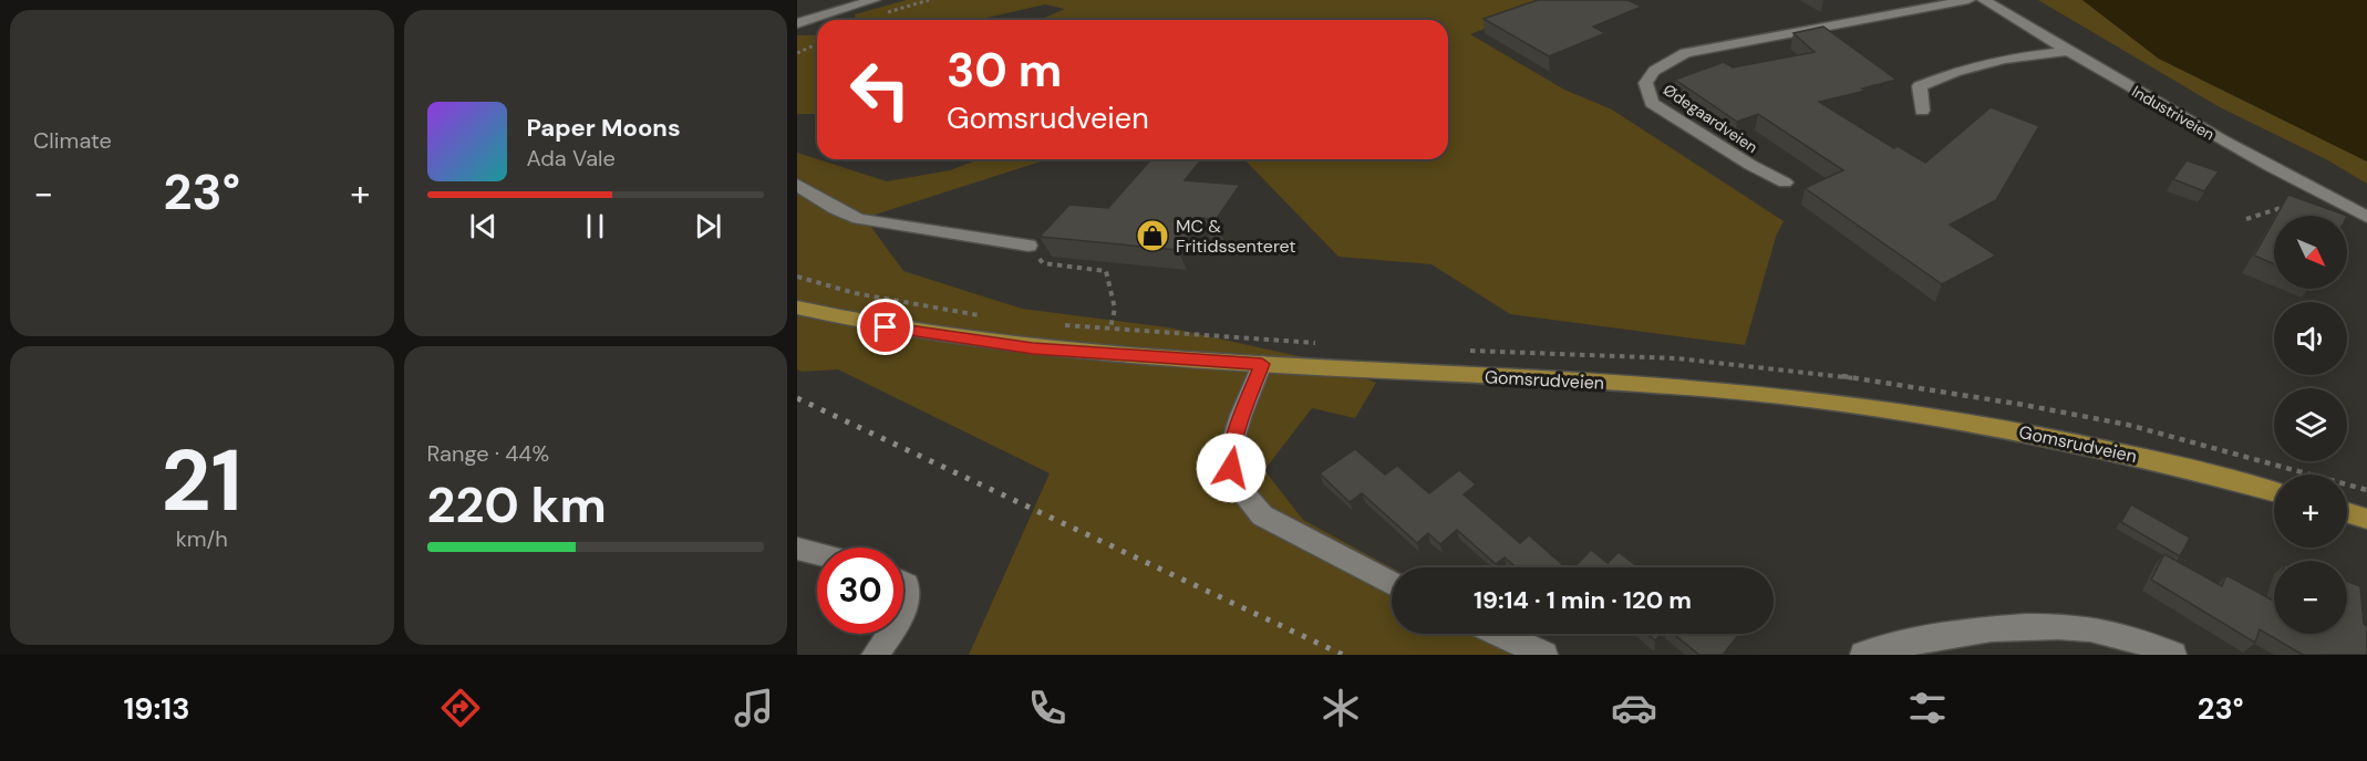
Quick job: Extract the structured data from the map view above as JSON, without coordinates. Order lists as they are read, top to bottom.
{
  "streets": {
    "main road": ["Gomsrudveien"],
    "street": ["Industriveien", "Ødegaardveien"]
  },
  "places": {
    "shop": ["MC & Fritidssenteret"]
  },
  "north": "bottom right",
  "page": {
    "tile": [
      "Climate",
      ["21", "km/h"],
      ["Range · 44%", "220 km"]
    ],
    "turn": ["30 m", "Gomsrudveien"],
    "song": ["Paper Moons", "Ada Vale"],
    "heat": ["−", "23°", "+"],
    "map_buttons": ["+", "−"],
    "limit": "30",
    "trip": "19:14 · 1 min · 120 m",
    "tabs": ["19:13", "23°"]
  }
}
